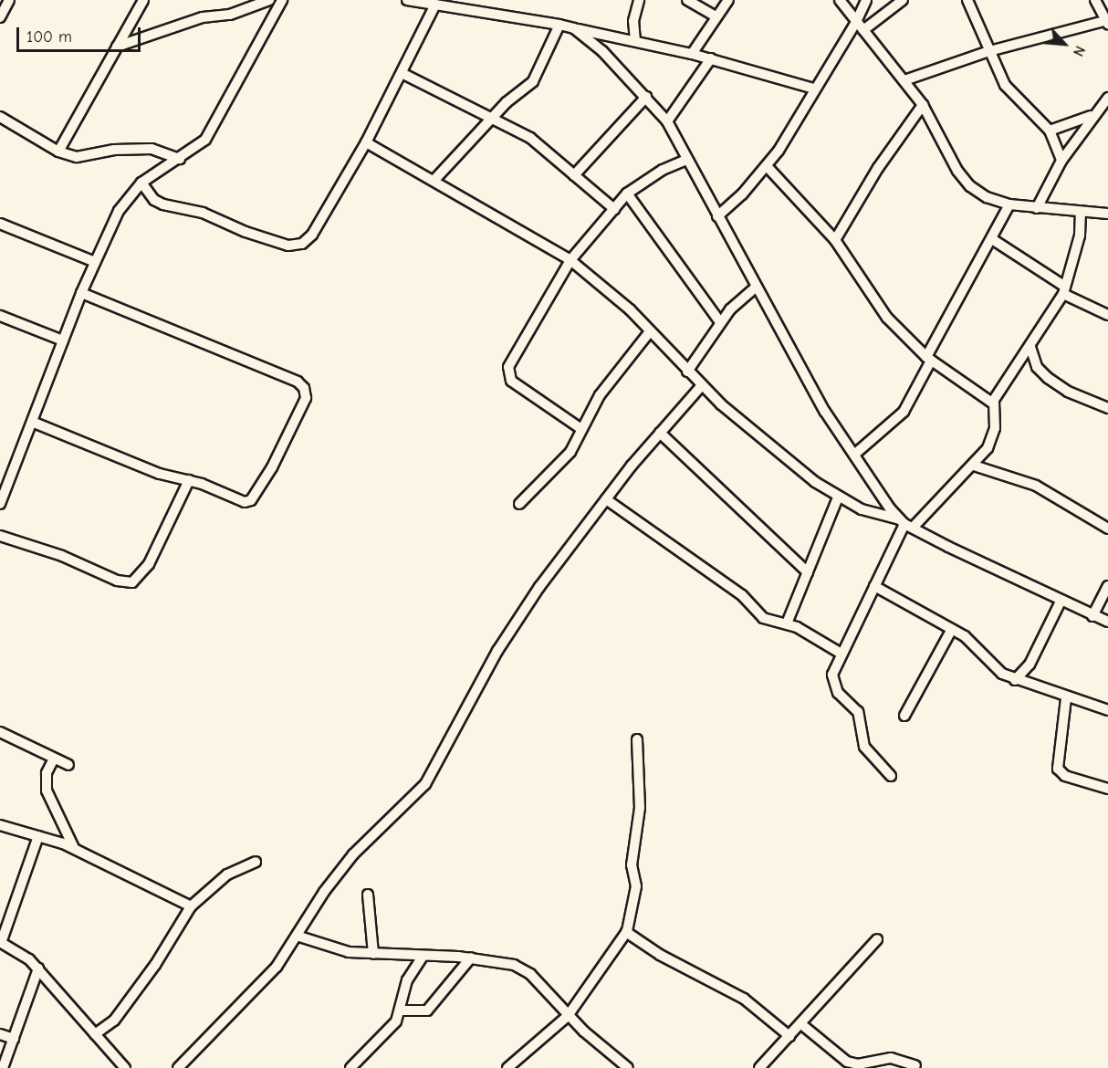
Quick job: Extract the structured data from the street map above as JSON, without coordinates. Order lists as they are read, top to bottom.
{
  "scale_bar": "100 m",
  "north": "bottom right"
}
